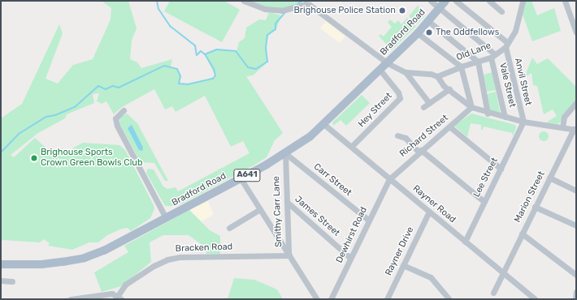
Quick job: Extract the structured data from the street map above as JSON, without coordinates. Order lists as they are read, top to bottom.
{
  "streets": {
    "main road": ["Bradford Road", "A641"],
    "street": [
      "Old Lane",
      "Anvil Street",
      "Vale Street",
      "Hey Street",
      "Richard Street",
      "Lee Street",
      "Carr Street",
      "Marion Street",
      "Rayner Road",
      "Smithy Carr Lane",
      "James Street",
      "Dewhirst Road",
      "Bracken Road",
      "Rayner Drive"
    ]
  },
  "crossings": [
    ["Bradford Road", "Hey Street"],
    ["Bradford Road", "Carr Street"],
    ["Bradford Road", "Rayner Road"],
    ["Bradford Road", "Smithy Carr Lane"],
    ["Old Lane", "Anvil Street"],
    ["Old Lane", "Vale Street"],
    ["Anvil Street", "Lee Street"],
    ["Hey Street", "Rayner Road"],
    ["Richard Street", "Rayner Road"],
    ["Richard Street", "Dewhirst Road"],
    ["Lee Street", "Rayner Road"],
    ["Carr Street", "Smithy Carr Lane"],
    ["Carr Street", "Dewhirst Road"],
    ["Marion Street", "Rayner Road"],
    ["Rayner Road", "Dewhirst Road"],
    ["Rayner Road", "Rayner Drive"],
    ["Smithy Carr Lane", "James Street"],
    ["Smithy Carr Lane", "Bracken Road"],
    ["James Street", "Dewhirst Road"]
  ],
  "places": ["Brighouse Police Station", "The Oddfellows", "Brighouse Sports Crown Green Bowls Club"]
}
